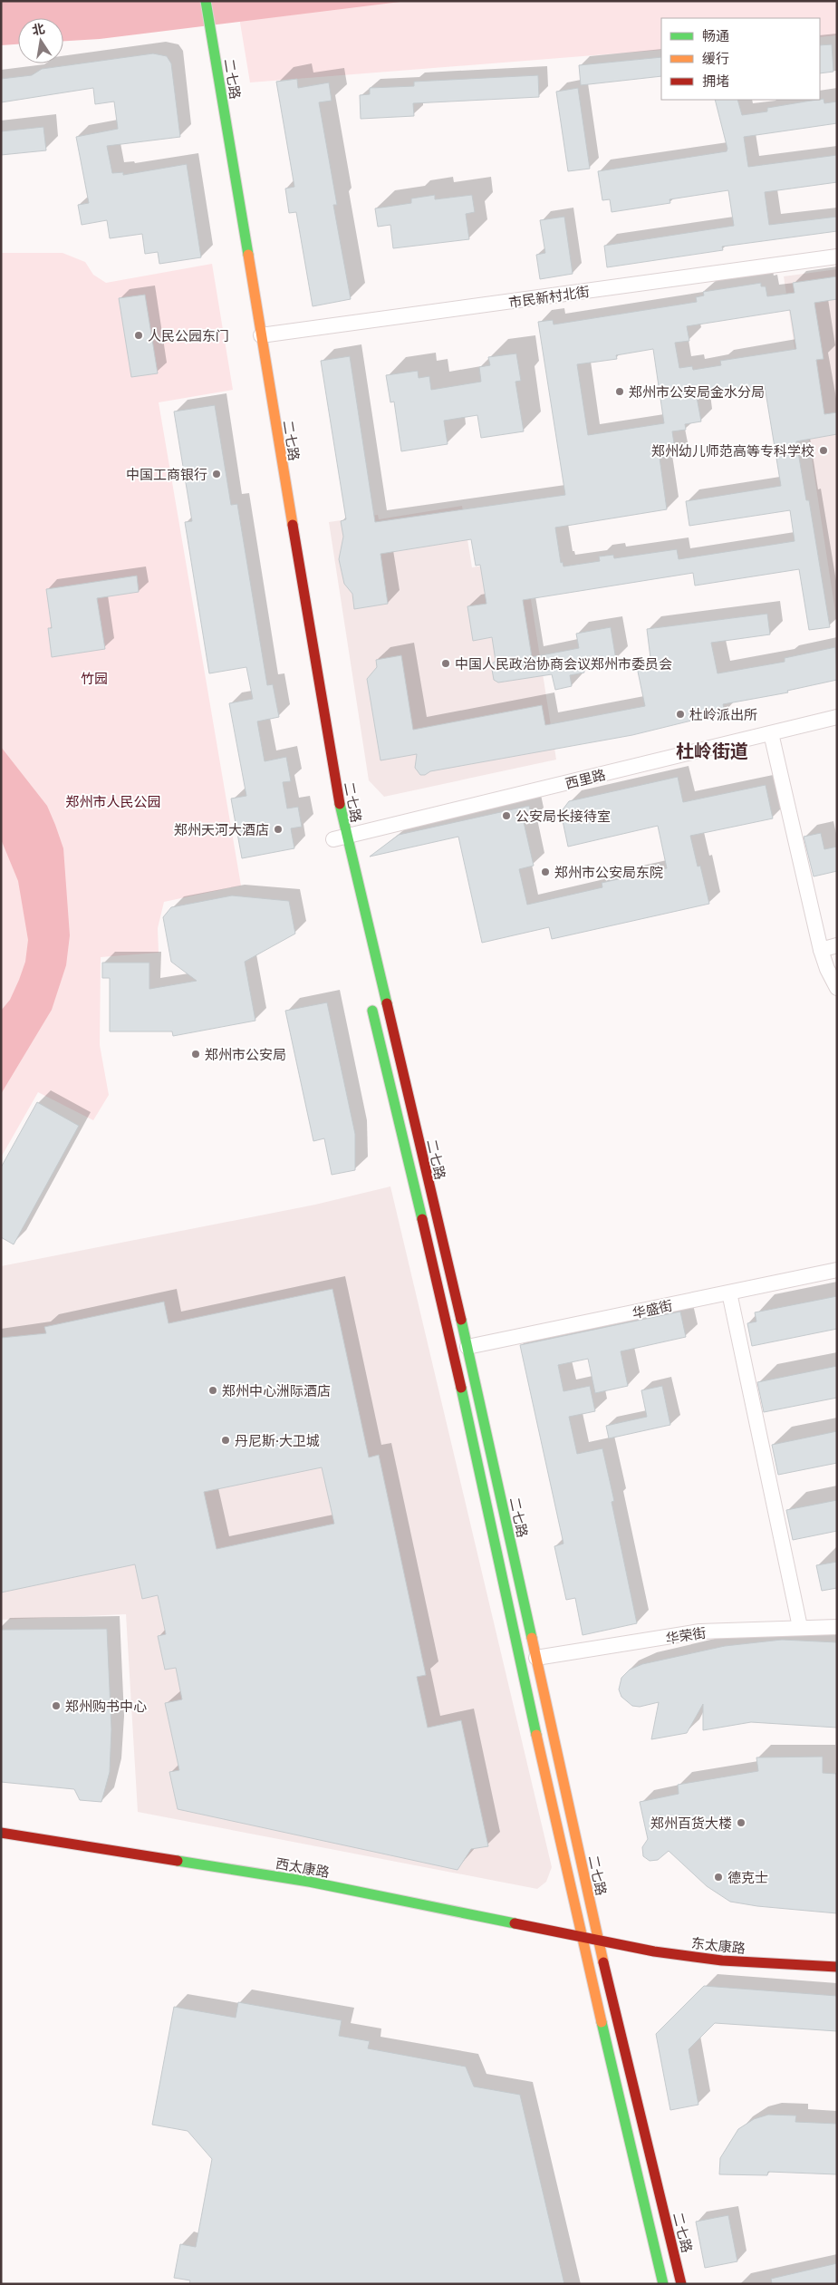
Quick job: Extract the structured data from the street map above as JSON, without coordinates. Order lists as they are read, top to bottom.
{
  "streets": {
    "main road": ["二七路", "西太康路", "东太康路"],
    "street": [
      "市民新村北街",
      "西里路",
      "华盛街",
      "华荣街"
    ]
  },
  "crossings": [
    ["二七路", "市民新村北街"],
    ["二七路", "西里路"],
    ["二七路", "华盛街"],
    ["二七路", "华荣街"],
    ["二七路", "西太康路"],
    ["二七路", "东太康路"],
    ["西太康路", "东太康路"]
  ],
  "districts": ["杜岭街道"],
  "parks": ["竹园", "郑州市人民公园"],
  "places": [
    "人民公园东门",
    "郑州市公安局金水分局",
    "郑州幼儿师范高等专科学校",
    "中国工商银行",
    "中国人民政治协商会议郑州市委员会",
    "杜岭派出所",
    "公安局长接待室",
    "郑州天河大酒店",
    "郑州市公安局东院",
    "郑州市公安局",
    "郑州中心洲际酒店",
    "丹尼斯·大卫城",
    "郑州购书中心",
    "郑州百货大楼",
    "德克士"
  ],
  "legend": ["畅通", "缓行", "拥堵"],
  "north": "top"
}
